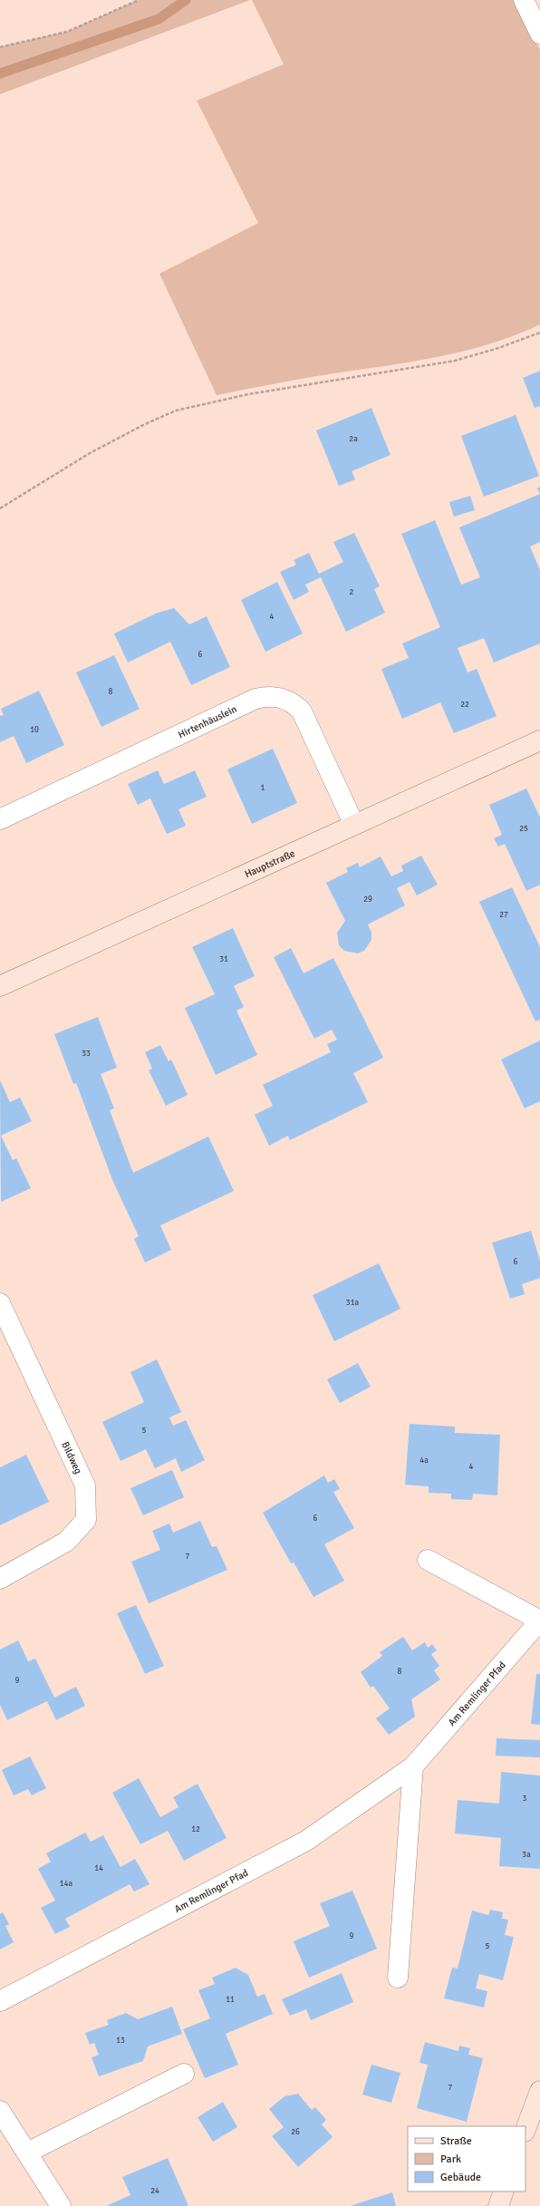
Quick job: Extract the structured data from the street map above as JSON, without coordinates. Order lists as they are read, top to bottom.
{
  "streets": {
    "street": [
      "Hirtenhäuslein",
      "Hauptstraße",
      "Bildweg",
      "Am Remlinger Pfad"
    ]
  },
  "crossings": [
    ["Hirtenhäuslein", "Hauptstraße"]
  ],
  "house_numbers": [
    "2a",
    "2",
    "4",
    "6",
    "8",
    "22",
    "10",
    "1",
    "25",
    "29",
    "27",
    "31",
    "33",
    "6",
    "31a",
    "5",
    "4a",
    "4",
    "6",
    "7",
    "8",
    "9",
    "3",
    "12",
    "3a",
    "14",
    "14a",
    "9",
    "5",
    "11",
    "13",
    "7",
    "26",
    "24"
  ],
  "legend": ["Straße", "Park", "Gebäude"]
}
